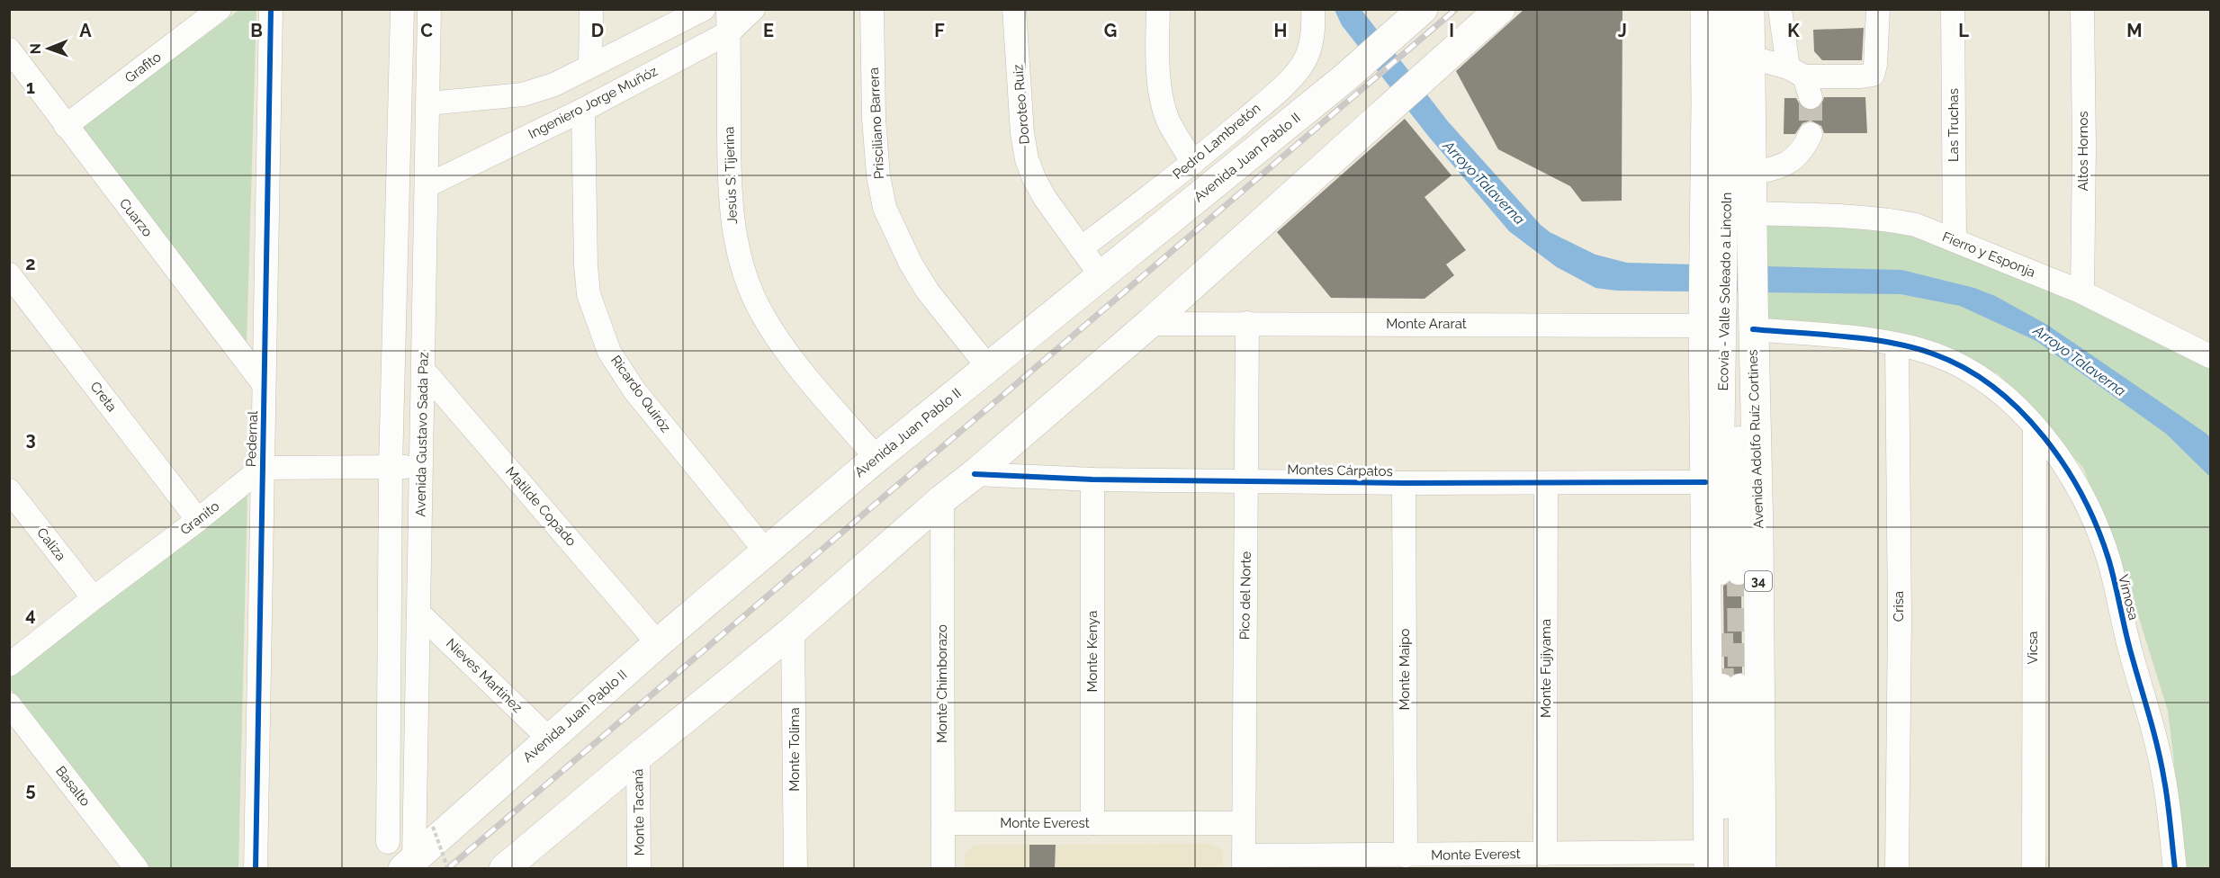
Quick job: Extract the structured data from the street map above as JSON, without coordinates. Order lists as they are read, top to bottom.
{
  "streets": {
    "main road": ["Avenida Juan Pablo II", "Avenida Adolfo Ruíz Cortines", "34"],
    "street": [
      "Grafito",
      "Ingeniero Jorge Muñóz",
      "Doroteo Ruíz",
      "Prisciliano Barrera",
      "Las Truchas",
      "Pedro Lambretón",
      "Altos Hornos",
      "Jesús S. Tijerina",
      "Cuarzo",
      "Fierro y Esponja",
      "Ecovía - Valle Soleado a Lincoln",
      "Monte Ararat",
      "Ricardo Quiróz",
      "Creta",
      "Avenida Gustavo Sada Paz",
      "Pedernal",
      "Montes Cárpatos",
      "Matilde Copado",
      "Granito",
      "Caliza",
      "Pico del Norte",
      "Vimosa",
      "Crisa",
      "Vicsa",
      "Monte Kenya",
      "Monte Fujiyama",
      "Monte Maipo",
      "Nieves Martínez",
      "Monte Chimborazo",
      "Monte Tolima",
      "Basalto",
      "Monte Tacaná",
      "Monte Everest"
    ]
  },
  "crossings": [
    ["Grafito", "Cuarzo"],
    ["Ingeniero Jorge Muñóz", "Jesús S. Tijerina"],
    ["Ingeniero Jorge Muñóz", "Ricardo Quiróz"],
    ["Ingeniero Jorge Muñóz", "Avenida Gustavo Sada Paz"],
    ["Doroteo Ruíz", "Pedro Lambretón"],
    ["Doroteo Ruíz", "Avenida Juan Pablo II"],
    ["Prisciliano Barrera", "Avenida Juan Pablo II"],
    ["Las Truchas", "Fierro y Esponja"],
    ["Altos Hornos", "Fierro y Esponja"],
    ["Avenida Juan Pablo II", "Jesús S. Tijerina"],
    ["Avenida Juan Pablo II", "Ricardo Quiróz"],
    ["Avenida Juan Pablo II", "Avenida Gustavo Sada Paz"],
    ["Avenida Juan Pablo II", "Matilde Copado"],
    ["Avenida Juan Pablo II", "Nieves Martínez"],
    ["Cuarzo", "Pedernal"],
    ["Fierro y Esponja", "Avenida Adolfo Ruíz Cortines"],
    ["Monte Ararat", "Pico del Norte"],
    ["Creta", "Granito"],
    ["Avenida Gustavo Sada Paz", "Matilde Copado"],
    ["Avenida Gustavo Sada Paz", "Nieves Martínez"],
    ["Pedernal", "Granito"],
    ["Avenida Adolfo Ruíz Cortines", "Vimosa"],
    ["Montes Cárpatos", "Pico del Norte"],
    ["Montes Cárpatos", "Monte Kenya"],
    ["Montes Cárpatos", "Monte Fujiyama"],
    ["Montes Cárpatos", "Monte Maipo"],
    ["Granito", "Caliza"],
    ["Pico del Norte", "Monte Everest"],
    ["Vimosa", "Crisa"],
    ["Vimosa", "Vicsa"],
    ["Monte Kenya", "Monte Everest"],
    ["Monte Fujiyama", "Monte Everest"],
    ["Monte Maipo", "Monte Everest"],
    ["Monte Chimborazo", "Monte Everest"]
  ],
  "water": ["Arroyo Talaverna"],
  "north": "left",
  "grid": {
    "columns": [
      "A",
      "B",
      "C",
      "D",
      "E",
      "F",
      "G",
      "H",
      "I",
      "J",
      "K",
      "L",
      "M"
    ],
    "rows": [
      "1",
      "2",
      "3",
      "4",
      "5"
    ]
  }
}
